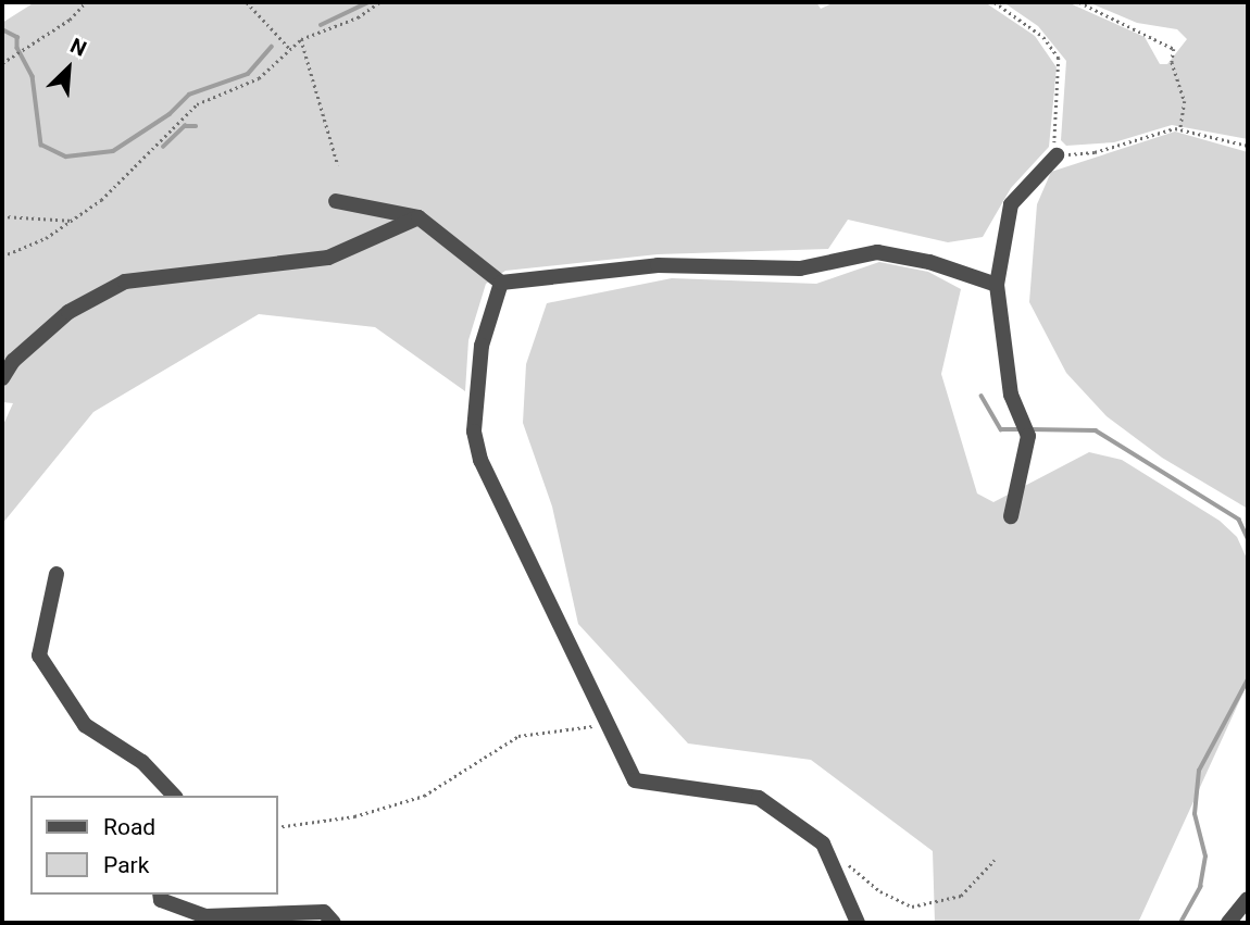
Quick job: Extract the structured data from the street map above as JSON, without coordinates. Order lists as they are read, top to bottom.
{
  "legend": ["Road", "Park"],
  "north": "top right"
}
